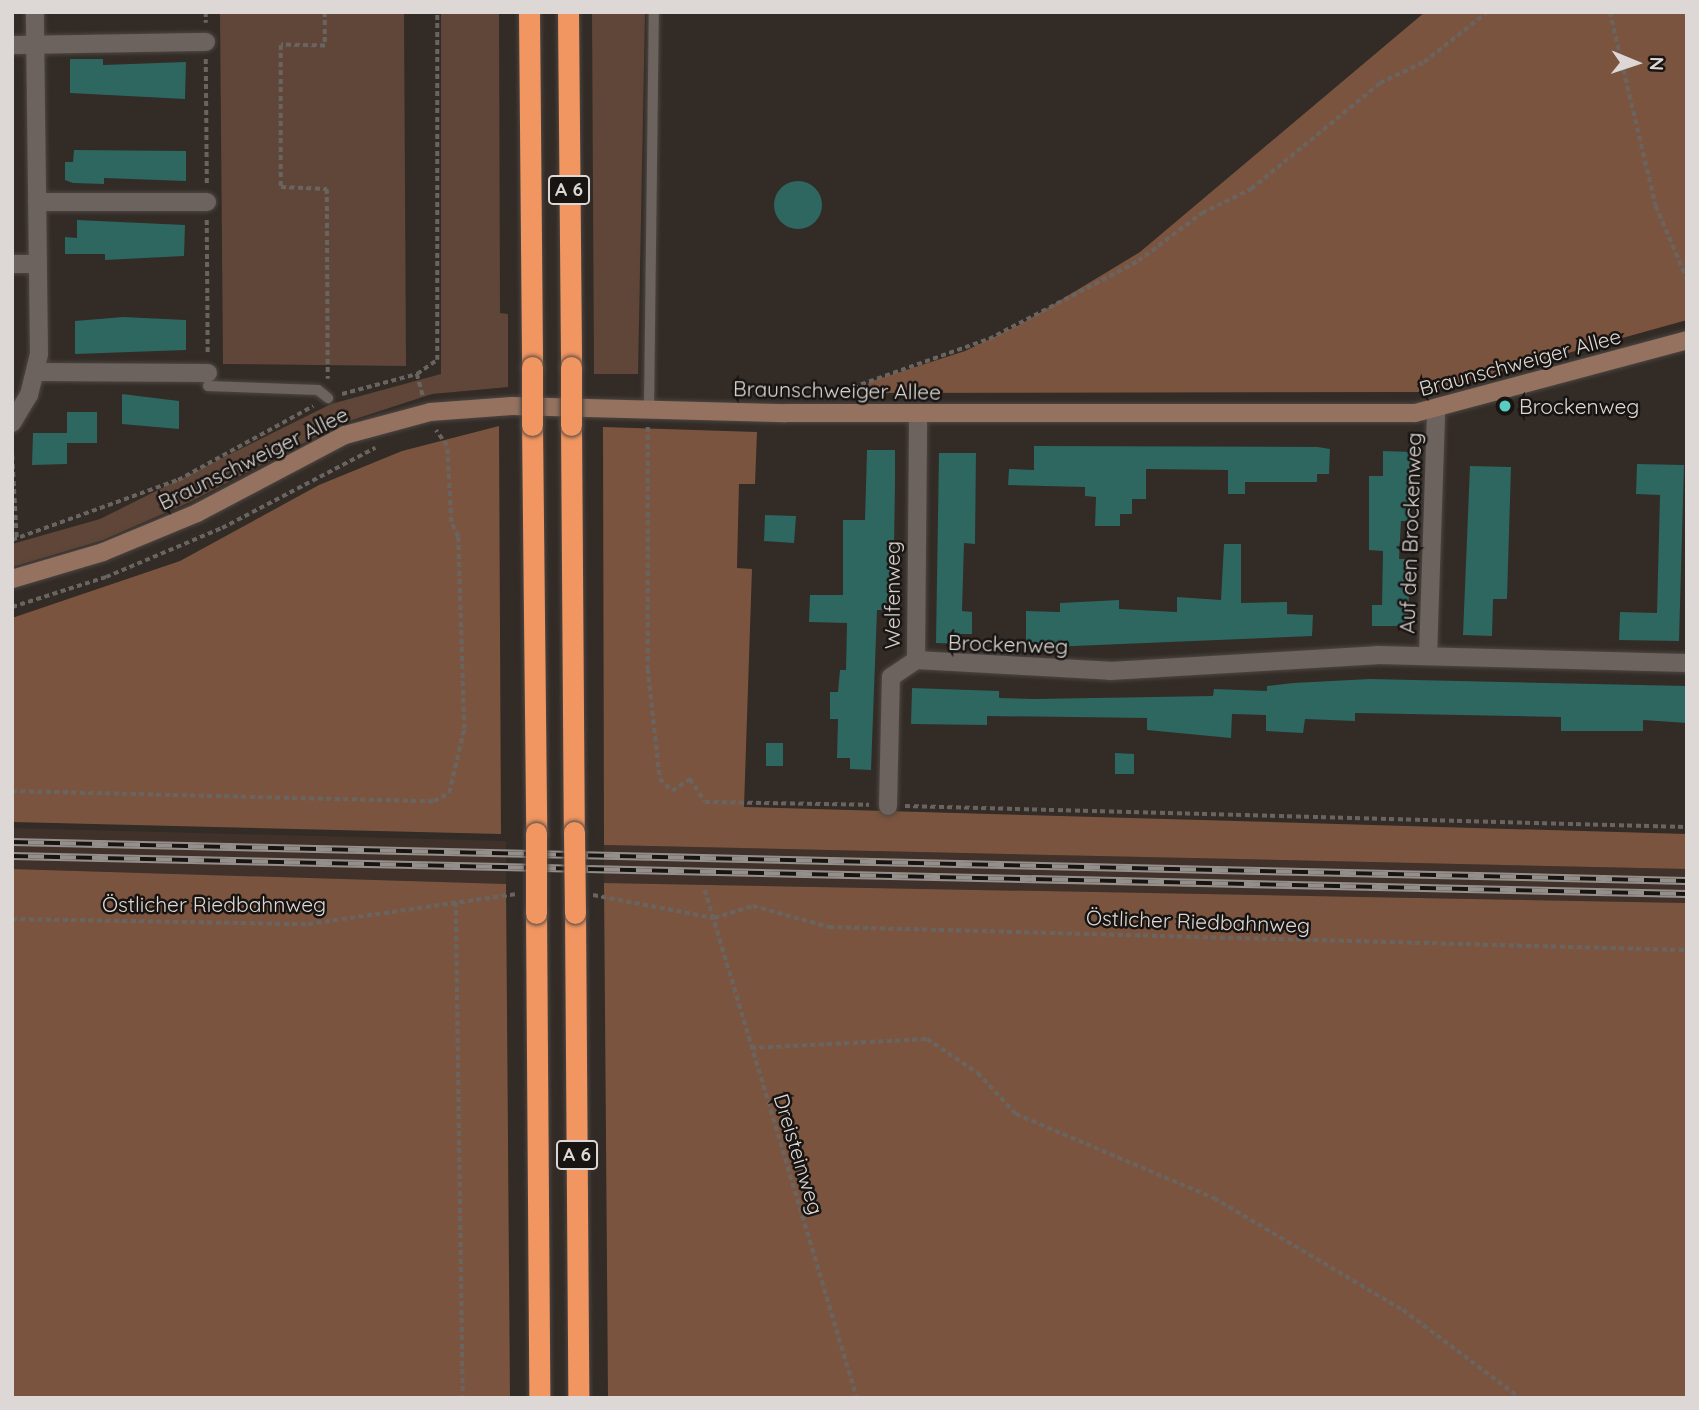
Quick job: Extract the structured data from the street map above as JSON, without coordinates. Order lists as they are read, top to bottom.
{
  "streets": {
    "highway": ["A 6"],
    "street": [
      "Braunschweiger Allee",
      "Auf den Brockenweg",
      "Welfenweg",
      "Brockenweg"
    ],
    "path": ["Östlicher Riedbahnweg", "Dreisteinweg"]
  },
  "crossings": [
    ["Braunschweiger Allee", "Auf den Brockenweg"],
    ["Braunschweiger Allee", "Welfenweg"],
    ["Auf den Brockenweg", "Brockenweg"],
    ["Welfenweg", "Brockenweg"],
    ["Östlicher Riedbahnweg", "Dreisteinweg"]
  ],
  "places": ["Brockenweg"],
  "north": "right"
}
